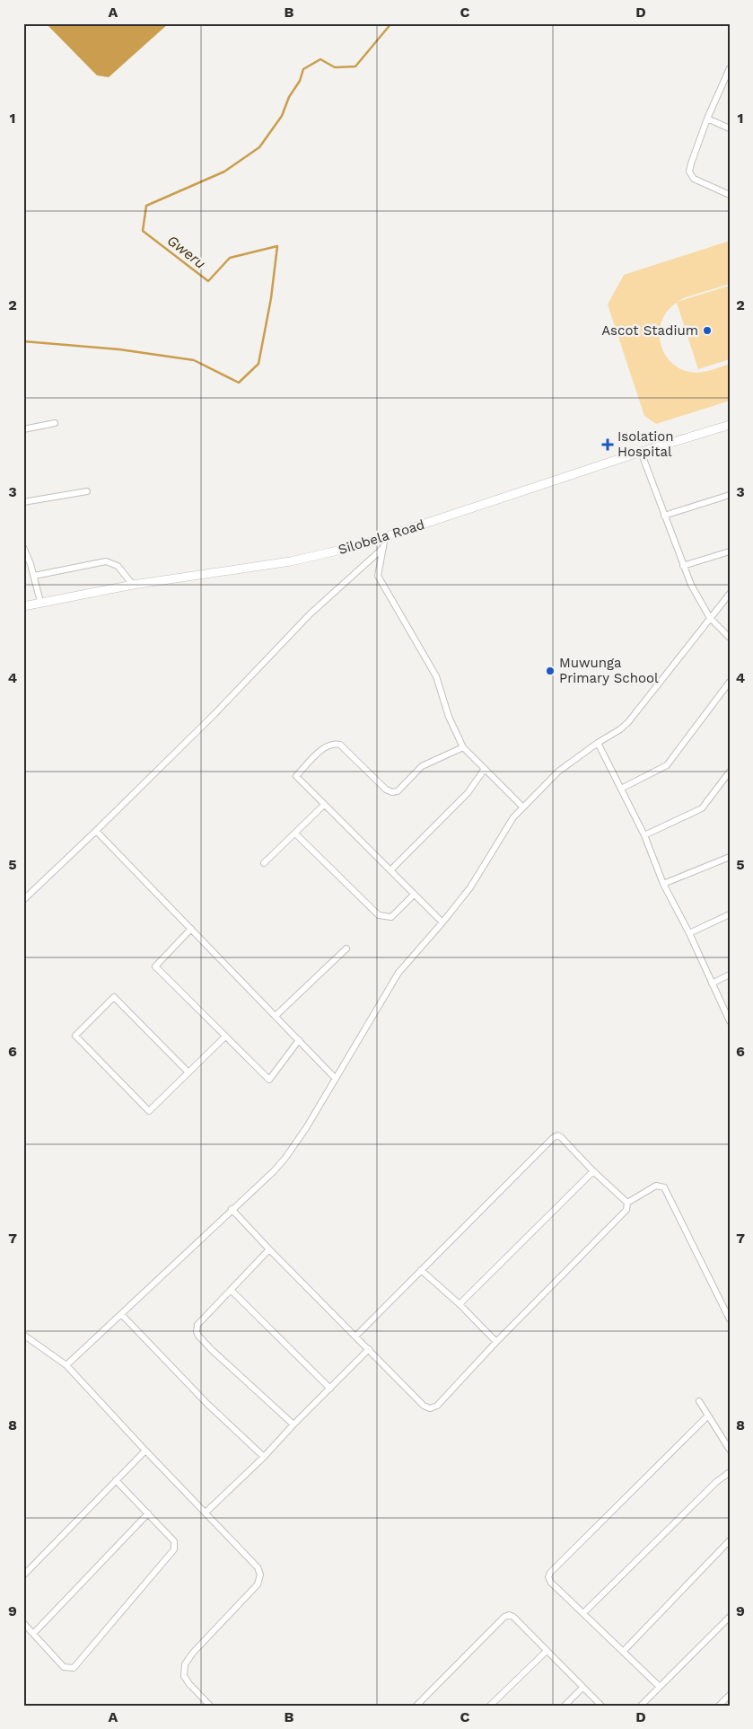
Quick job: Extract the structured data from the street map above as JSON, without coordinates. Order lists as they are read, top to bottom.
{
  "streets": {
    "street": ["Silobela Road"]
  },
  "water": ["Gweru"],
  "places": {
    "other": ["Ascot Stadium", "Muwunga Primary School"],
    "health": ["Isolation Hospital"]
  },
  "grid": {
    "columns": [
      "A",
      "B",
      "C",
      "D"
    ],
    "rows": [
      "1",
      "2",
      "3",
      "4",
      "5",
      "6",
      "7",
      "8",
      "9"
    ]
  }
}
